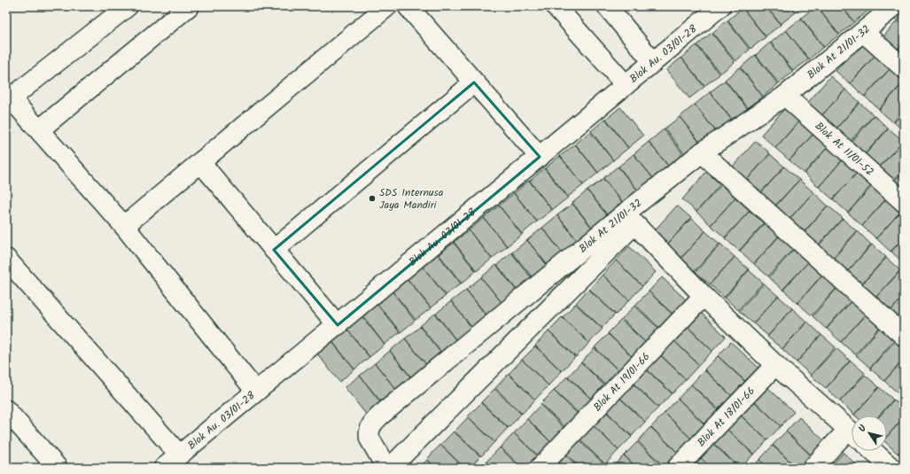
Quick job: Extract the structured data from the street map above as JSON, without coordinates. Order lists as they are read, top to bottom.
{
  "streets": {
    "street": [
      "Blok At 21/01-32",
      "Blok Au. 03/01-28",
      "Blok At 11/01-52",
      "Blok At 19/01-66",
      "Blok At 18/01-66"
    ]
  },
  "crossings": [
    ["Blok At 21/01-32", "Blok At 11/01-52"]
  ],
  "places": ["SDS Internusa Jaya Mandiri"],
  "north": "top left"
}
